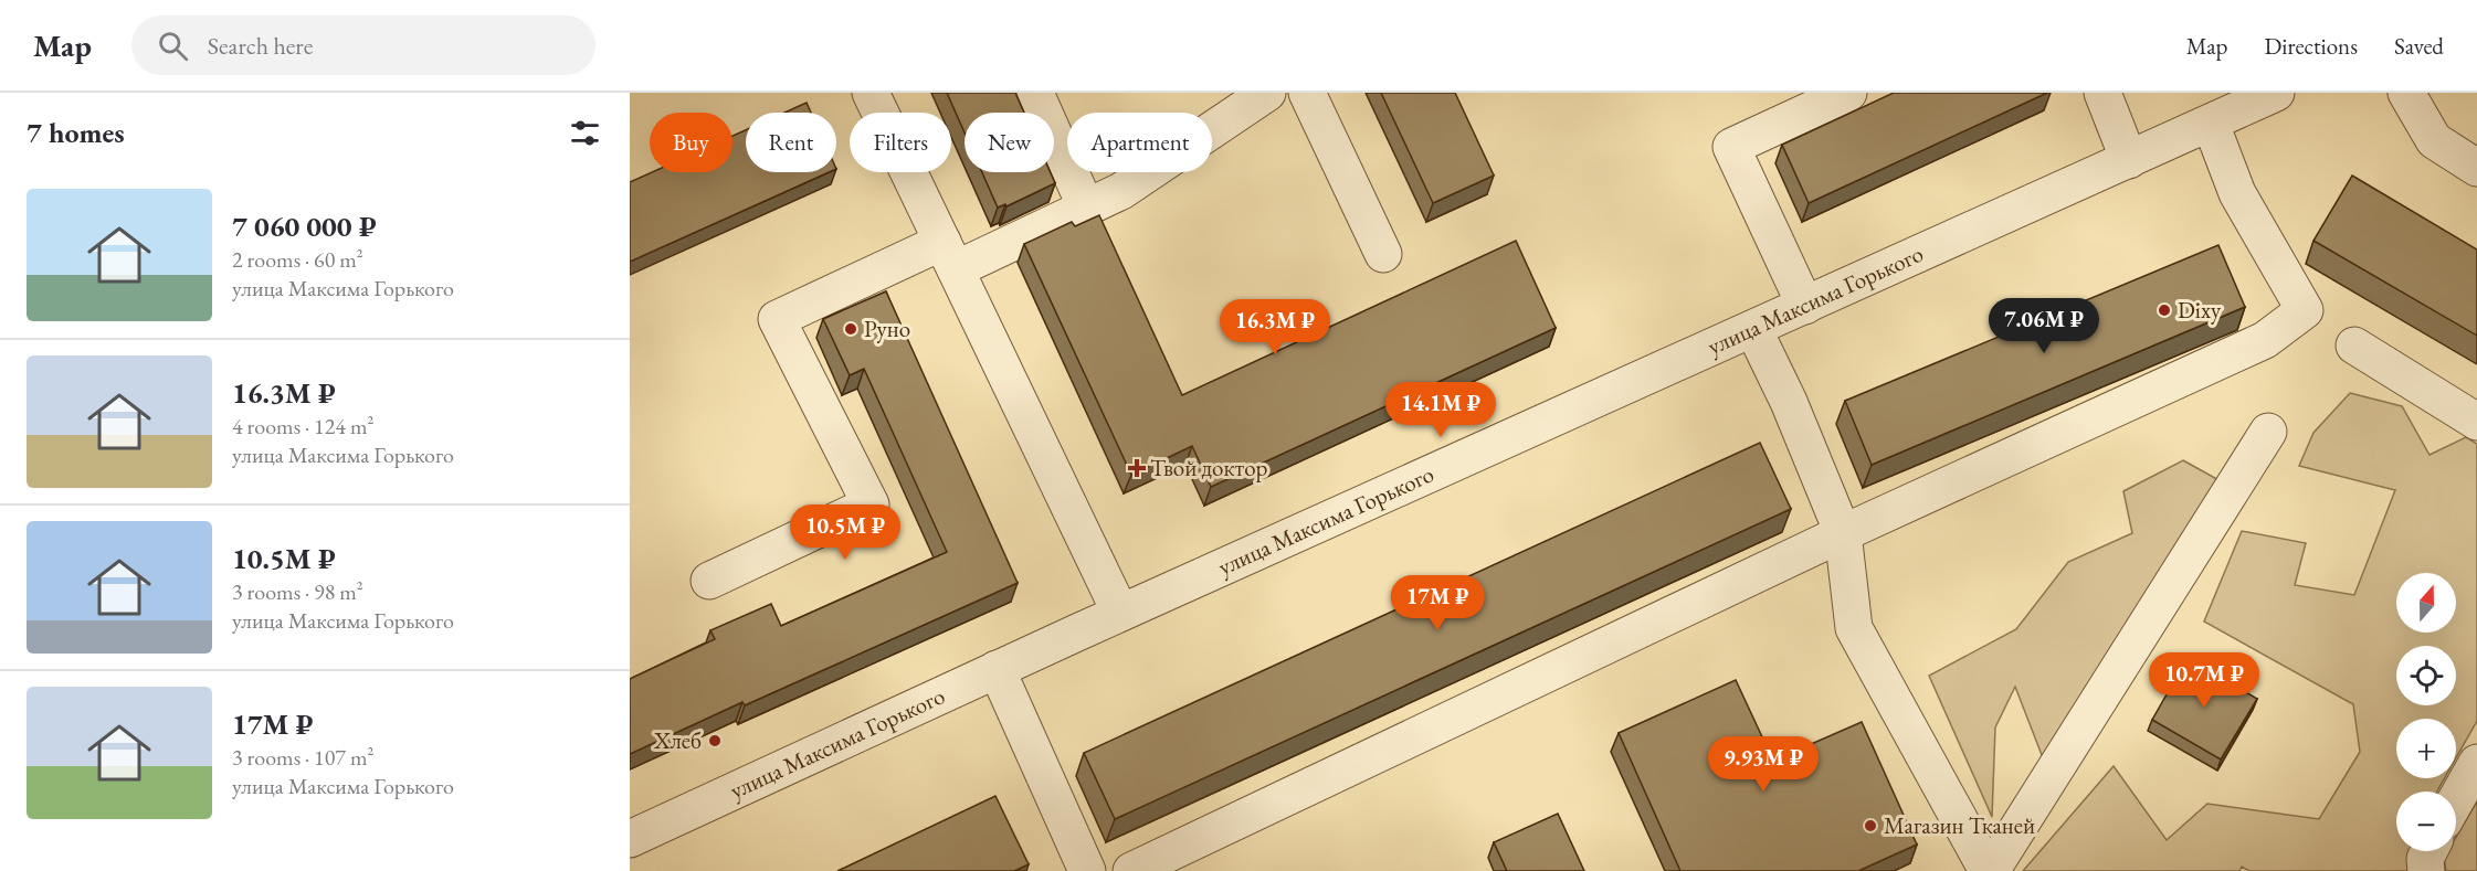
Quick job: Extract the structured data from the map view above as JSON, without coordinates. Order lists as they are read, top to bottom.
{
  "streets": {
    "street": ["улица Максима Горького"]
  },
  "places": {
    "other": [
      "Dixy",
      "Руно",
      "Хлеб",
      "Магазин Тканей"
    ],
    "health": ["Твой доктор"]
  },
  "north": "top",
  "page": {
    "header": "Map",
    "search": "Search here",
    "nav": ["Map", "Directions", "Saved"],
    "heading": "7 homes",
    "chip": [
      "Buy",
      "Rent",
      "Filters",
      "New",
      "Apartment"
    ],
    "list": [
      {
        "name": "7 060 000 ₽",
        "note": "2 rooms · 60 m² · улица Максима Горького"
      },
      {
        "name": "16.3M ₽",
        "note": "4 rooms · 124 m² · улица Максима Горького"
      },
      {
        "name": "10.5M ₽",
        "note": "3 rooms · 98 m² · улица Максима Горького"
      },
      {
        "name": "17M ₽",
        "note": "3 rooms · 107 m² · улица Максима Горького"
      }
    ],
    "price": [
      "7.06M ₽",
      "16.3M ₽",
      "14.1M ₽",
      "10.5M ₽",
      "17M ₽",
      "10.7M ₽",
      "9.93M ₽"
    ],
    "map_buttons": ["+", "−"]
  }
}
